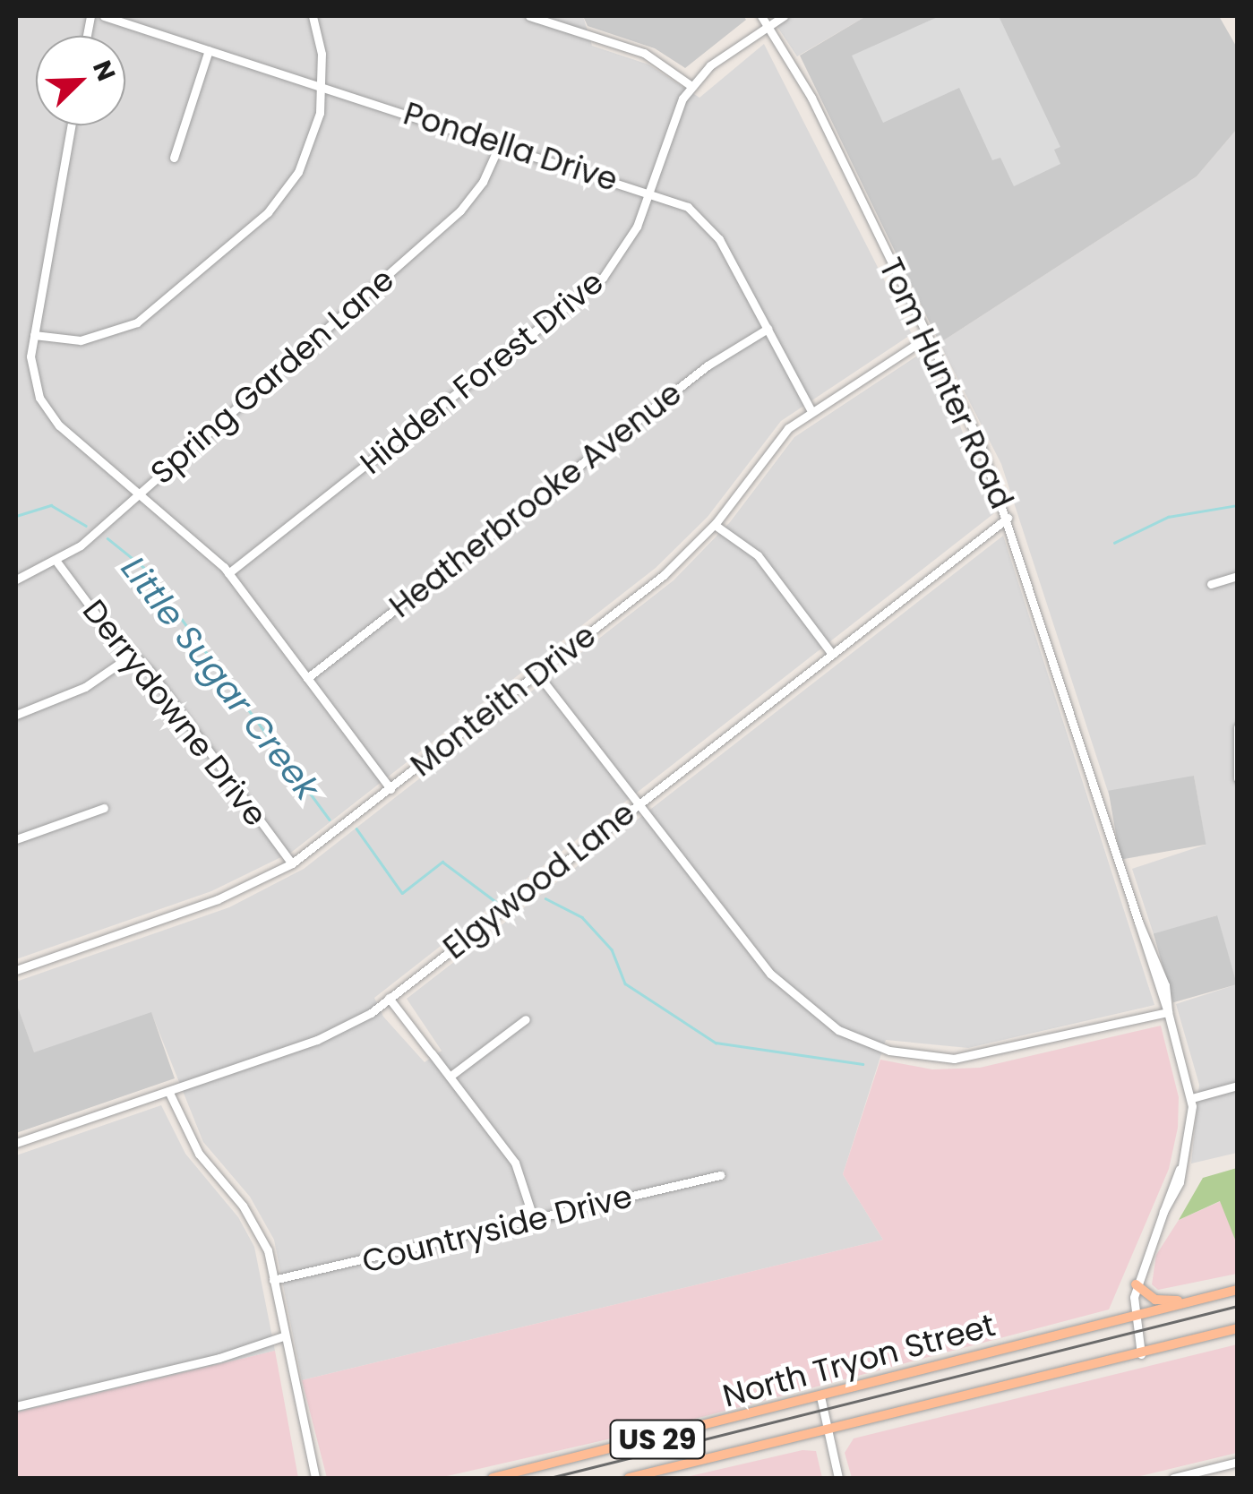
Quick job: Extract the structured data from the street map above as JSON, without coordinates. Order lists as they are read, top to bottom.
{
  "streets": {
    "main road": ["North Tryon Street", "US 29"],
    "street": [
      "Pondella Drive",
      "Hidden Forest Drive",
      "Spring Garden Lane",
      "Tom Hunter Road",
      "Heatherbrooke Avenue",
      "Monteith Drive",
      "Derrydowne Drive",
      "Elgywood Lane",
      "Countryside Drive"
    ]
  },
  "crossings": [
    ["Pondella Drive", "Hidden Forest Drive"],
    ["Pondella Drive", "Spring Garden Lane"],
    ["Pondella Drive", "Heatherbrooke Avenue"],
    ["Pondella Drive", "Monteith Drive"],
    ["Hidden Forest Drive", "Tom Hunter Road"],
    ["Spring Garden Lane", "Derrydowne Drive"],
    ["Tom Hunter Road", "Monteith Drive"],
    ["Tom Hunter Road", "Elgywood Lane"],
    ["Tom Hunter Road", "North Tryon Street"],
    ["Monteith Drive", "Derrydowne Drive"]
  ],
  "water": ["Little Sugar Creek"],
  "north": "top right"
}
